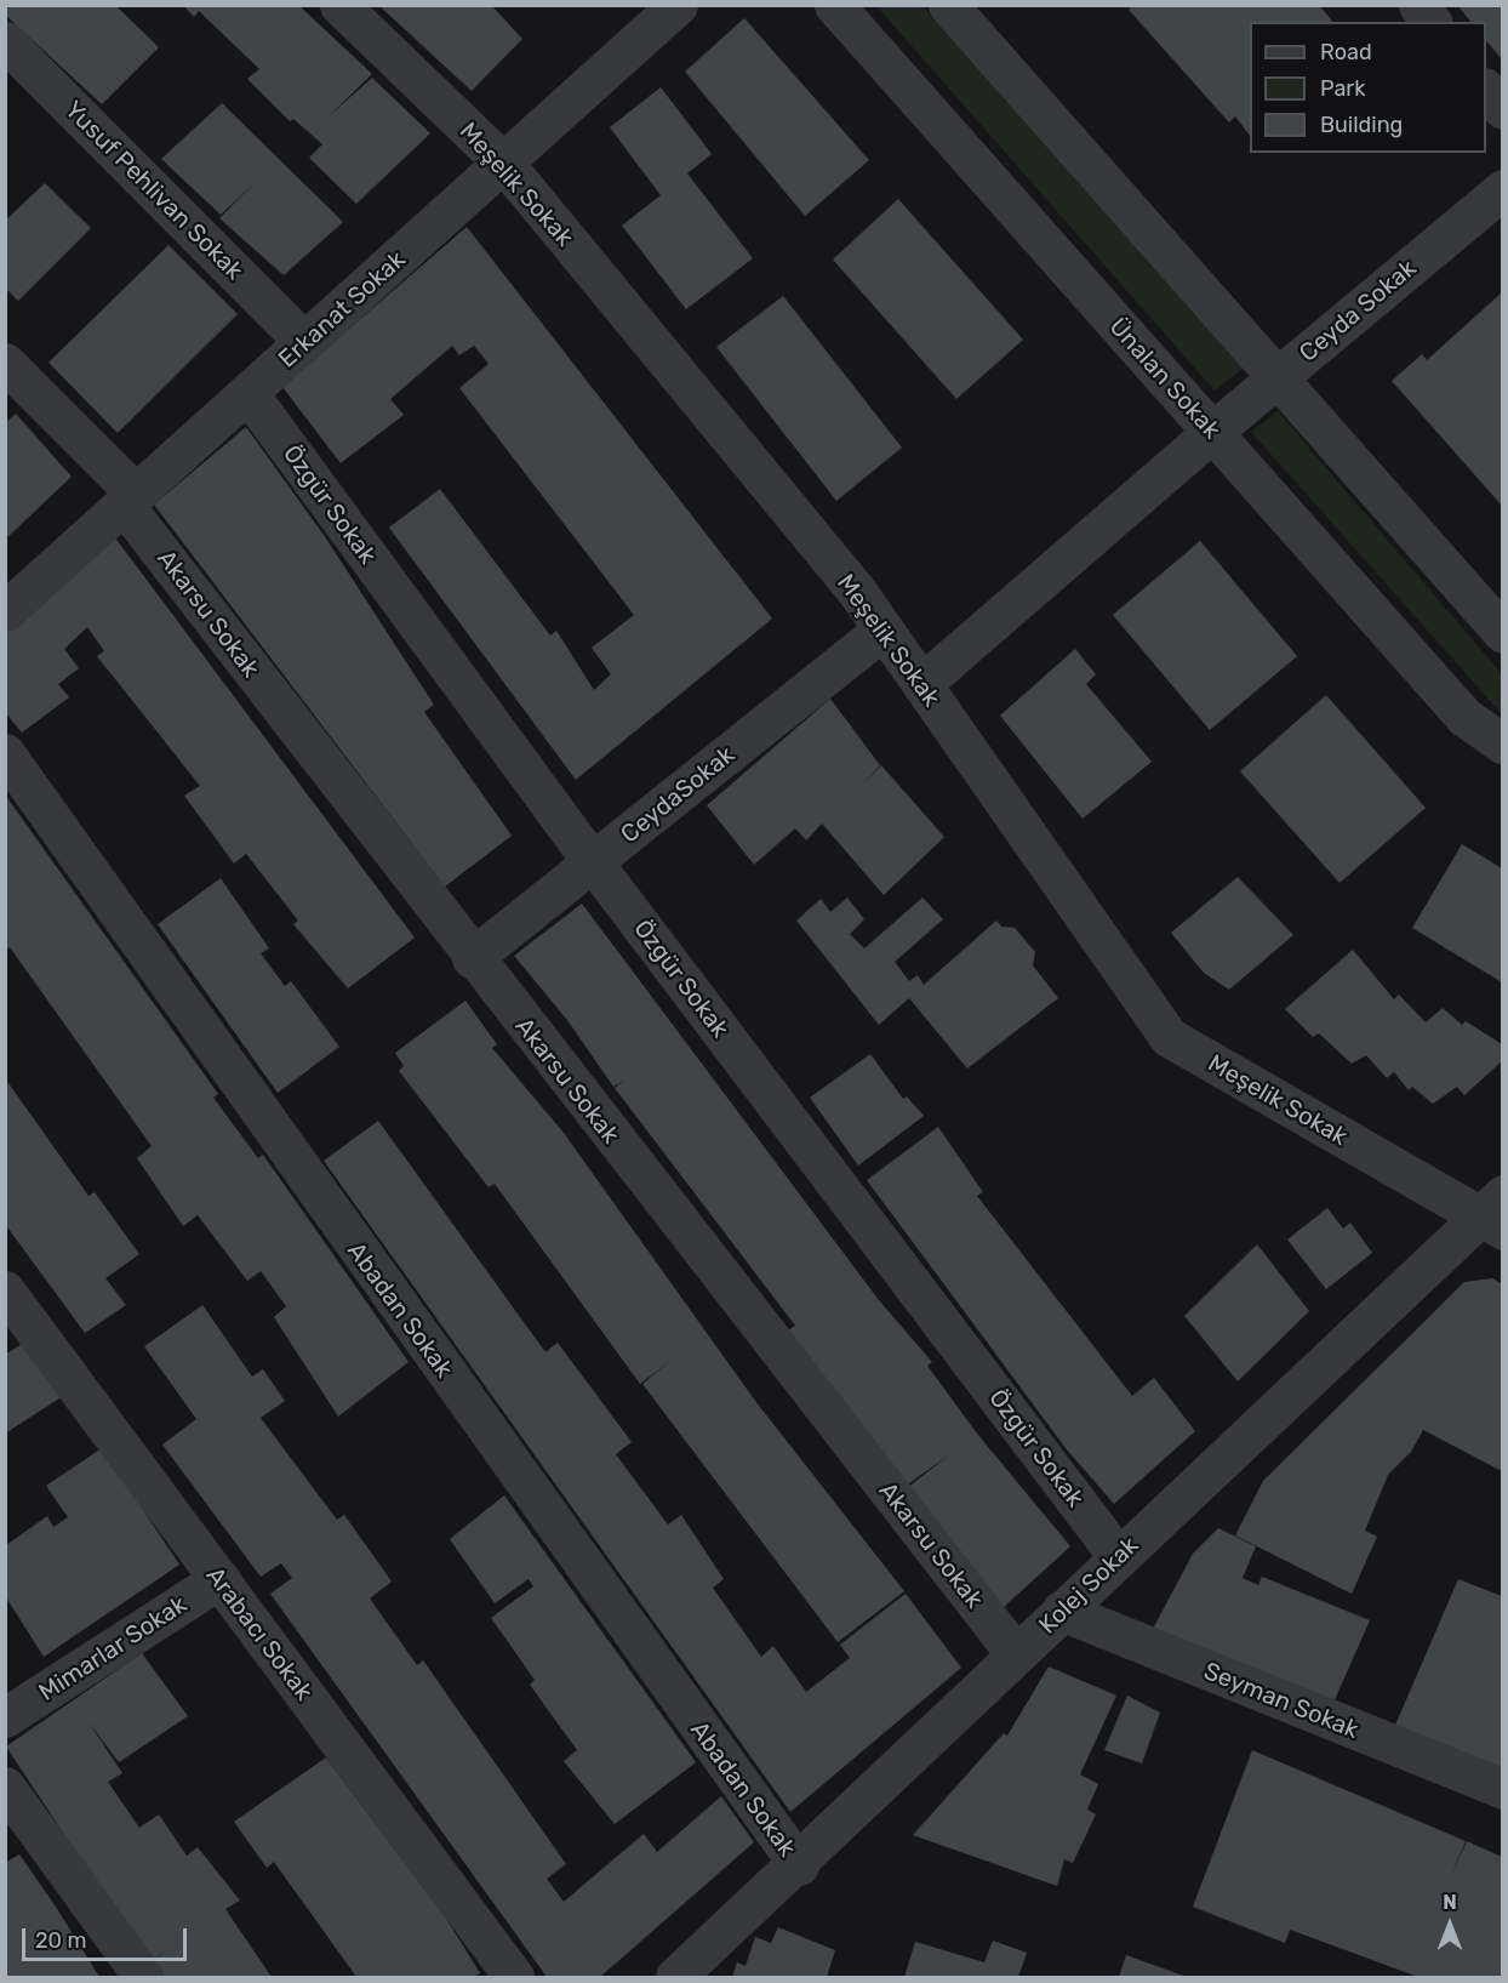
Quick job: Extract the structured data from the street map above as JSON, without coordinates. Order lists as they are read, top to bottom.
{
  "streets": {
    "street": [
      "Meşelik Sokak",
      "Yusuf Pehlivan Sokak",
      "Erkanat Sokak",
      "Ceyda Sokak",
      "Ünalan Sokak",
      "Özgür Sokak",
      "Akarsu Sokak",
      "CeydaSokak",
      "Abadan Sokak",
      "Kolej Sokak",
      "Arabacı Sokak",
      "Mimarlar Sokak",
      "Seyman Sokak"
    ]
  },
  "crossings": [
    ["Meşelik Sokak", "Erkanat Sokak"],
    ["Meşelik Sokak", "Ceyda Sokak"],
    ["Meşelik Sokak", "CeydaSokak"],
    ["Meşelik Sokak", "Kolej Sokak"],
    ["Yusuf Pehlivan Sokak", "Erkanat Sokak"],
    ["Erkanat Sokak", "Özgür Sokak"],
    ["Erkanat Sokak", "Akarsu Sokak"],
    ["Ceyda Sokak", "Ünalan Sokak"],
    ["Özgür Sokak", "CeydaSokak"],
    ["Özgür Sokak", "Kolej Sokak"],
    ["Akarsu Sokak", "CeydaSokak"],
    ["Akarsu Sokak", "Kolej Sokak"],
    ["Abadan Sokak", "Kolej Sokak"],
    ["Kolej Sokak", "Seyman Sokak"],
    ["Arabacı Sokak", "Mimarlar Sokak"]
  ],
  "legend": ["Road", "Park", "Building"],
  "scale_bar": "20 m",
  "north": "top"
}
